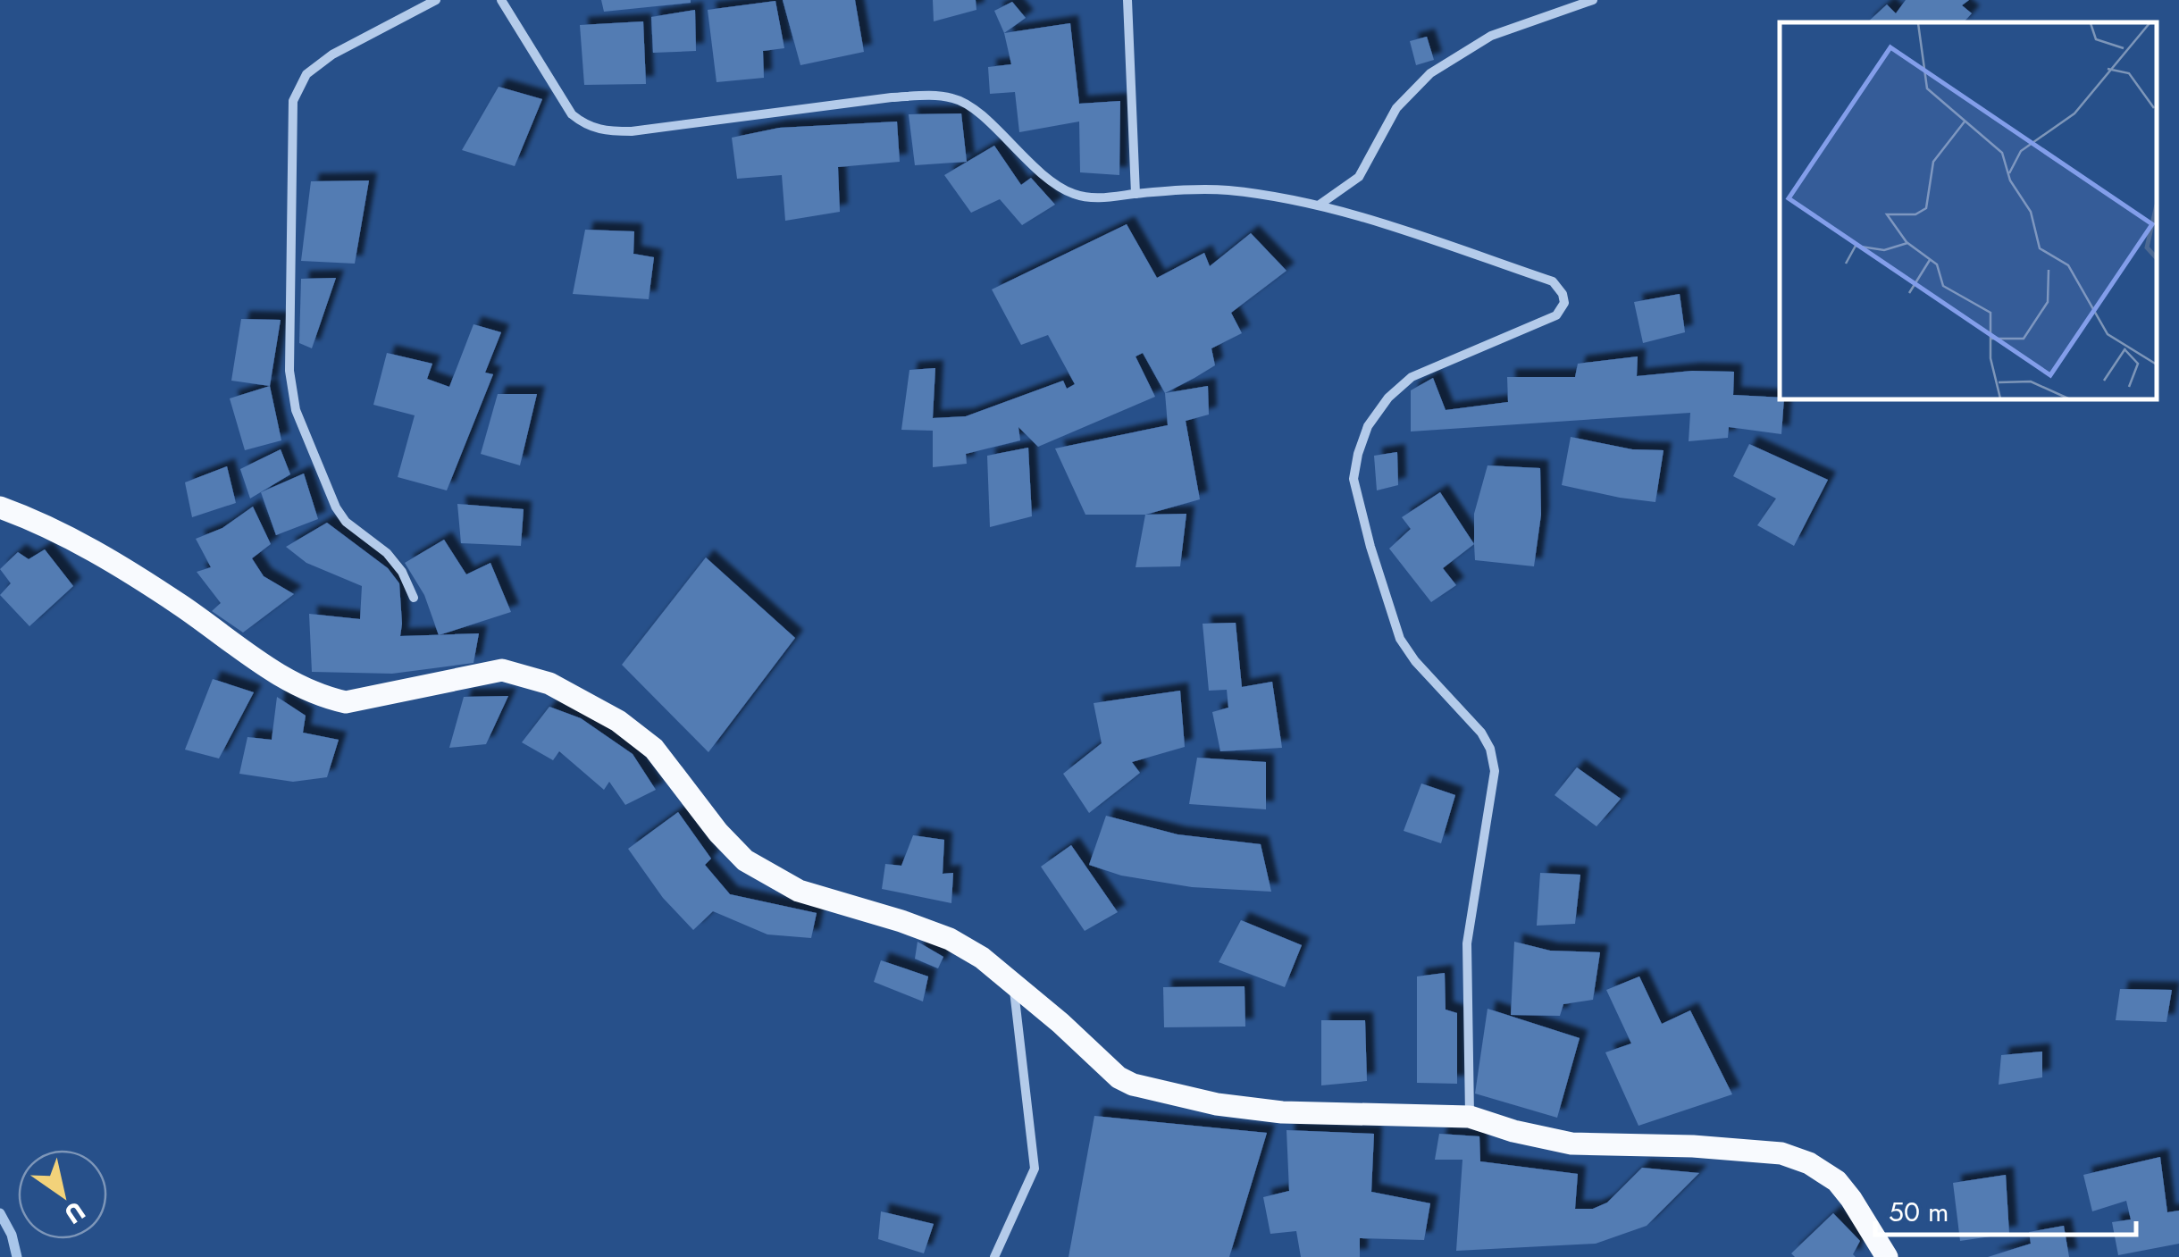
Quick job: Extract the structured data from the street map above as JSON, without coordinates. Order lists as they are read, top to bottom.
{
  "scale_bar": "50 m",
  "north": "bottom right"
}
